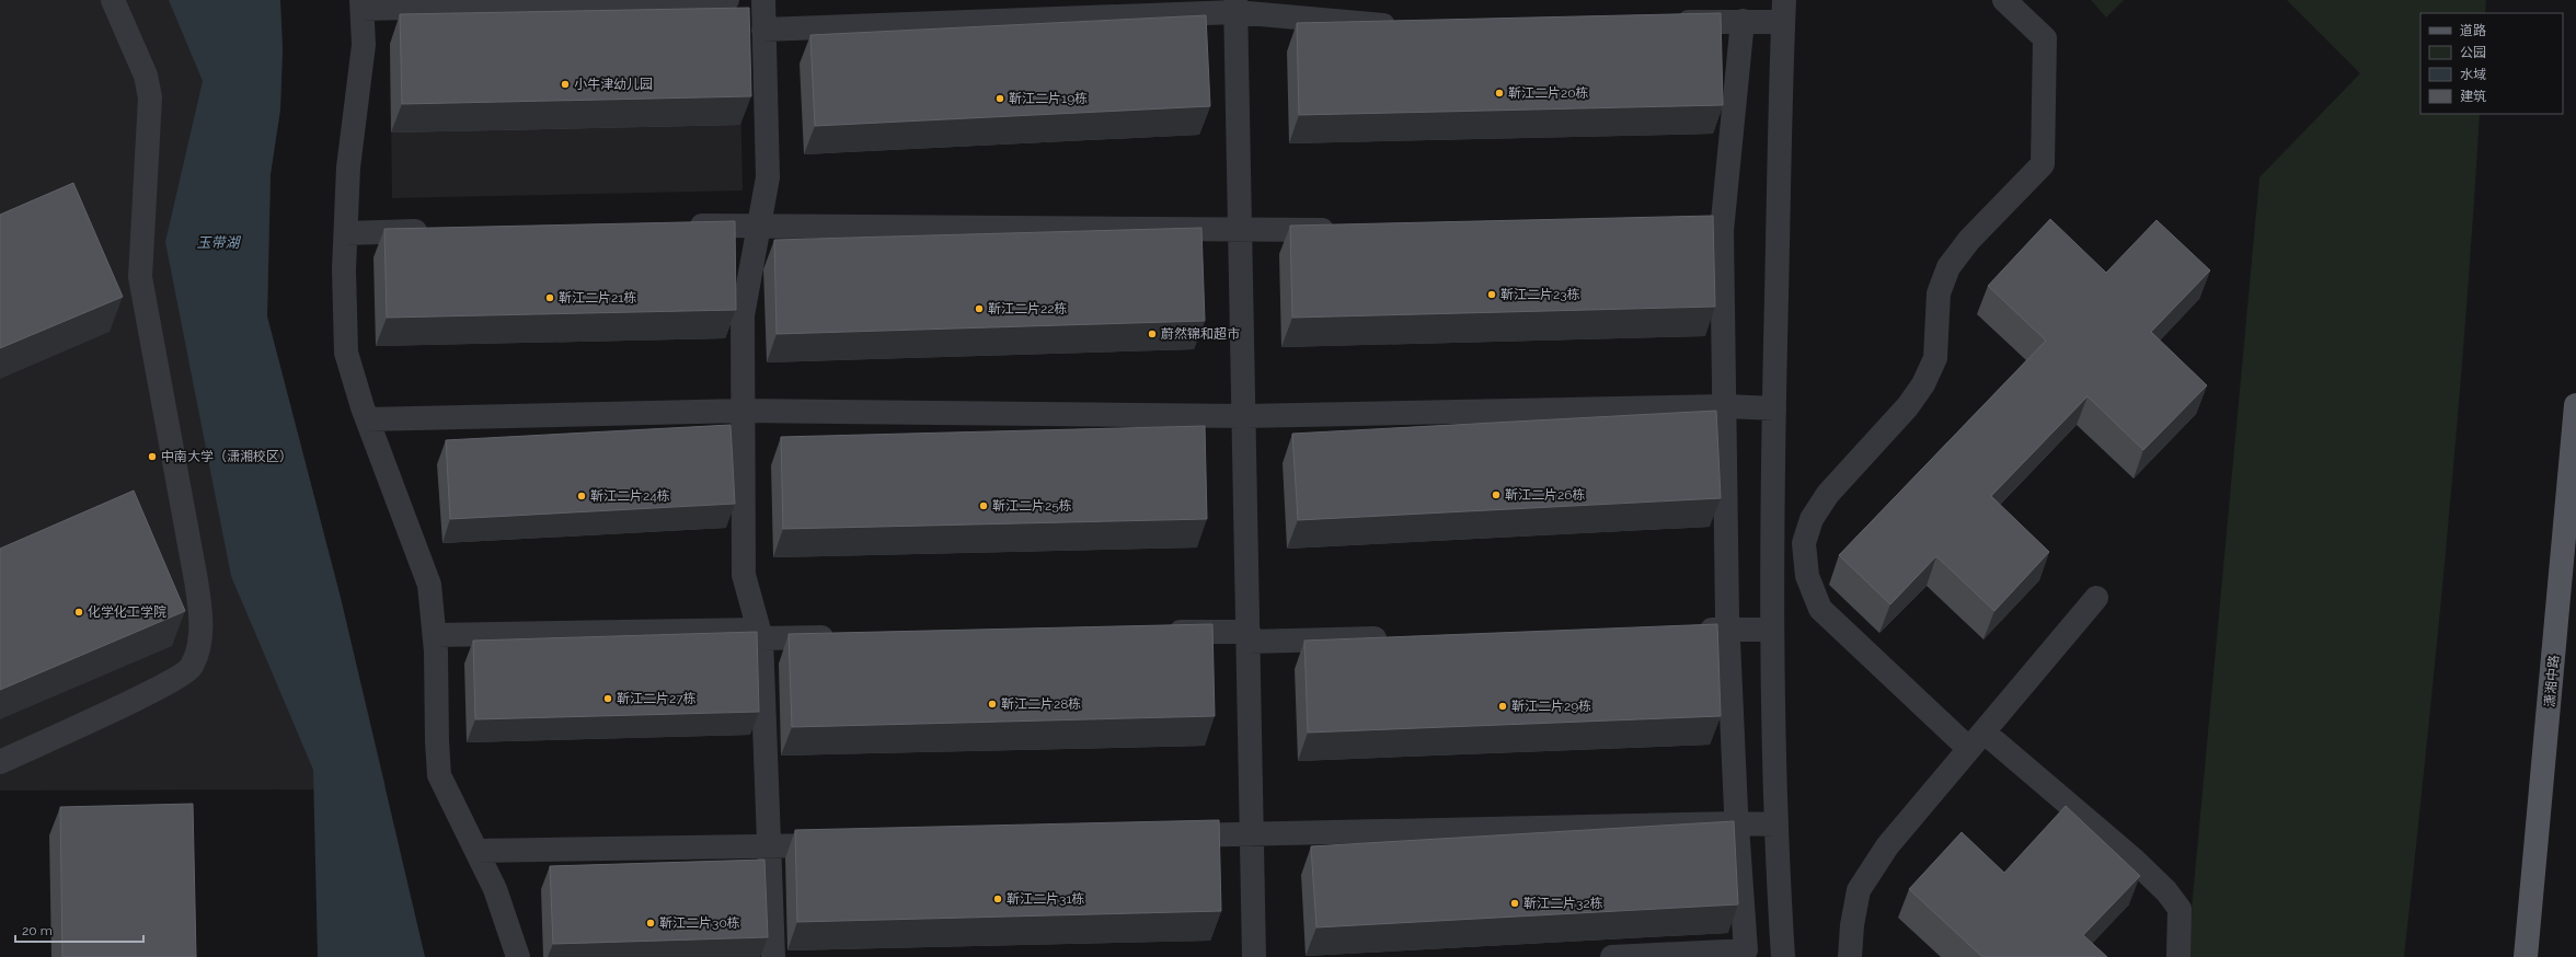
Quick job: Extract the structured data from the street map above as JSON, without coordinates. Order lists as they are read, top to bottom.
{
  "streets": {
    "main road": ["潇湘中路"]
  },
  "water": ["玉带湖"],
  "places": [
    "小牛津幼儿园",
    "靳江二片20栋",
    "靳江二片19栋",
    "靳江二片23栋",
    "靳江二片21栋",
    "靳江二片22栋",
    "蔚然锦和超市",
    "中南大学（潇湘校区）",
    "靳江二片26栋",
    "靳江二片24栋",
    "靳江二片25栋",
    "化学化工学院",
    "靳江二片27栋",
    "靳江二片28栋",
    "靳江二片29栋",
    "靳江二片31栋",
    "靳江二片32栋",
    "靳江二片30栋"
  ],
  "legend": [
    "道路",
    "公园",
    "水域",
    "建筑"
  ],
  "scale_bar": "20 m"
}
